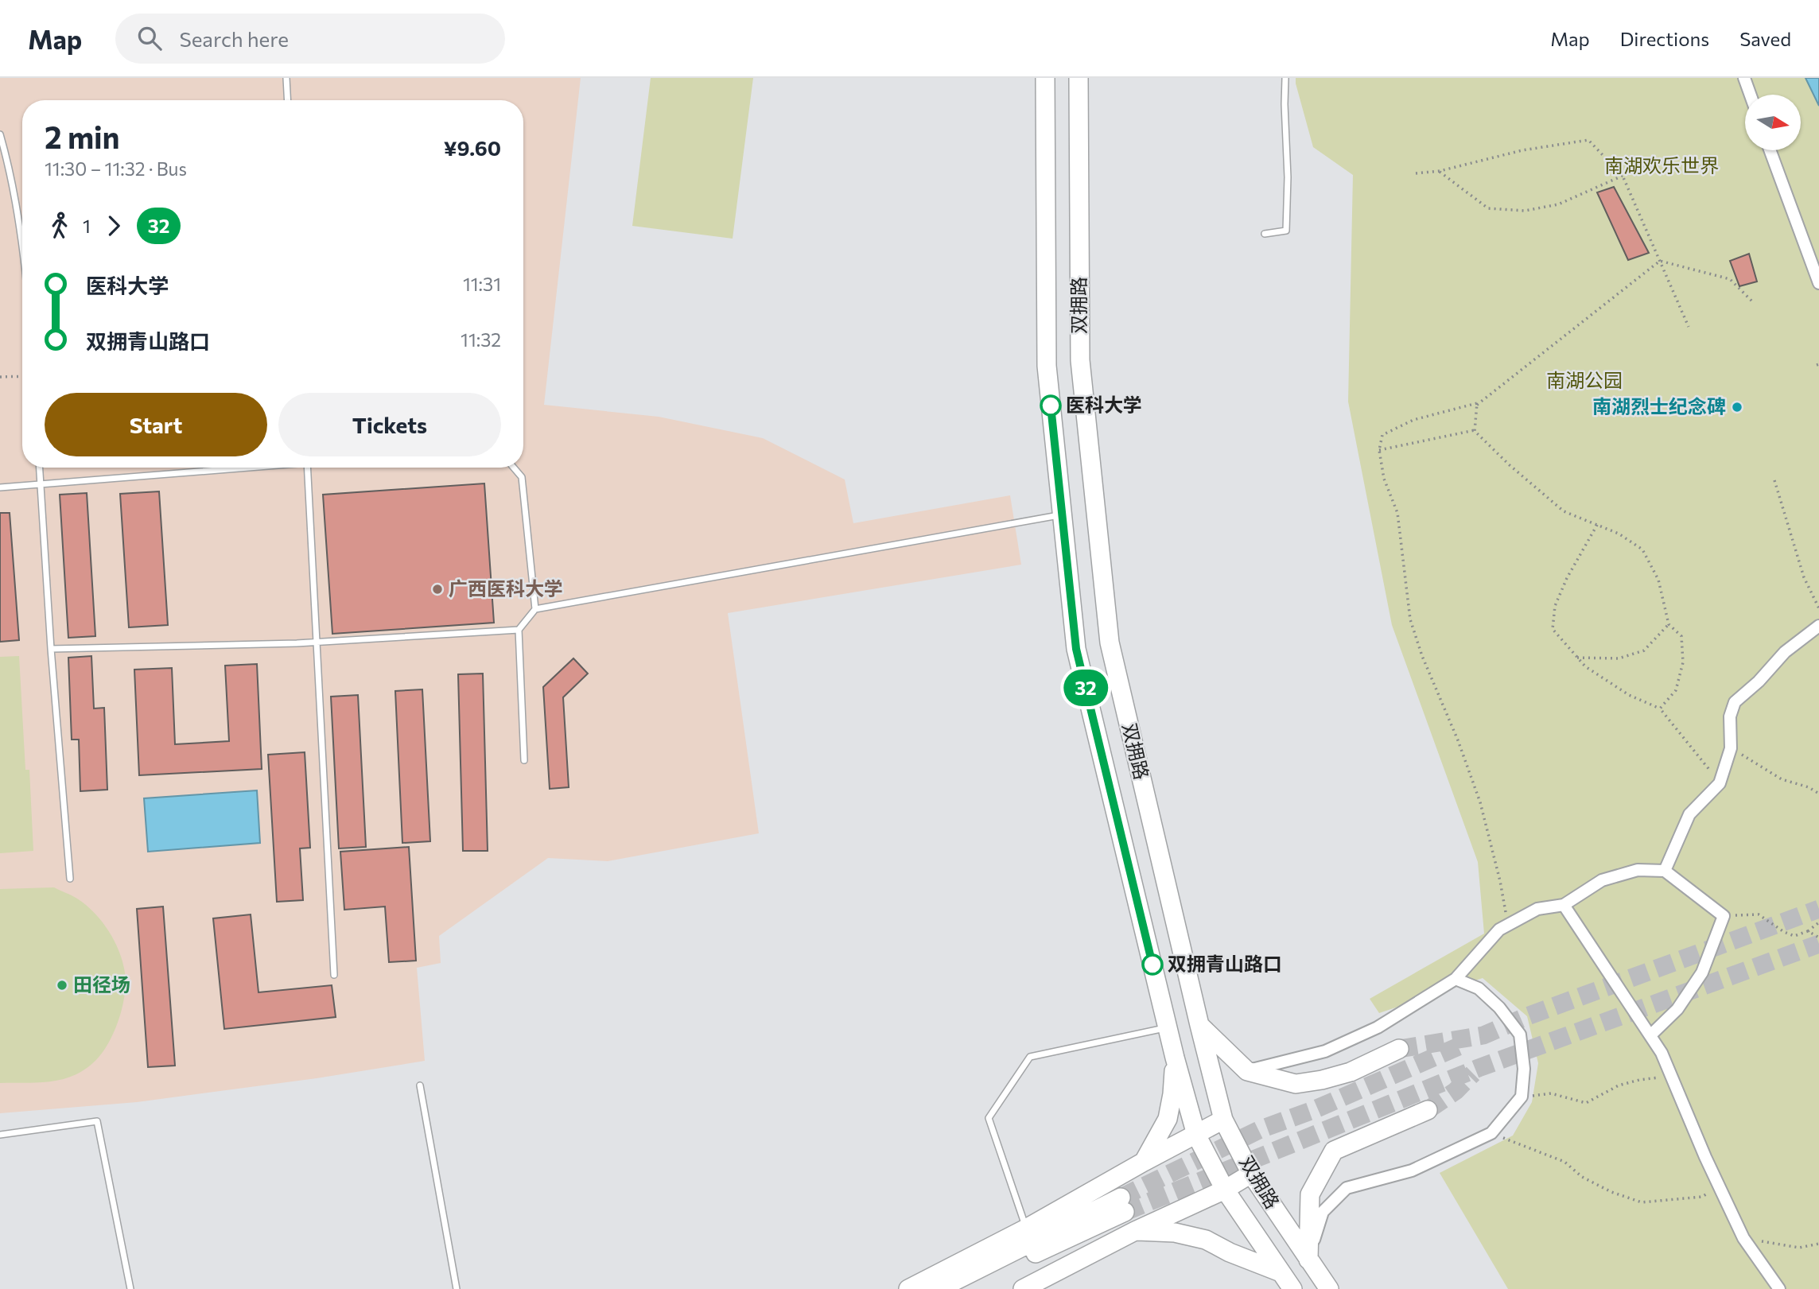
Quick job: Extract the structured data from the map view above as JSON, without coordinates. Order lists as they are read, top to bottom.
{
  "streets": {
    "main road": ["双拥路"]
  },
  "parks": ["南湖欢乐世界", "南湖公园"],
  "places": [
    "医科大学",
    "南湖烈士纪念碑",
    "广西医科大学",
    "双拥青山路口",
    "田径场"
  ],
  "lines": ["bus line 32"],
  "north": "right",
  "page": {
    "header": "Map",
    "search": "Search here",
    "nav": ["Map", "Directions", "Saved"],
    "on_map": "32",
    "heading": ["2 min", "11:30 – 11:32 · Bus", "¥9.60"],
    "legs": ["1", "32"],
    "list": [
      {
        "name": "医科大学",
        "value": "11:31"
      },
      {
        "name": "双拥青山路口",
        "value": "11:32"
      }
    ],
    "buttons": ["Start", "Tickets"]
  }
}
